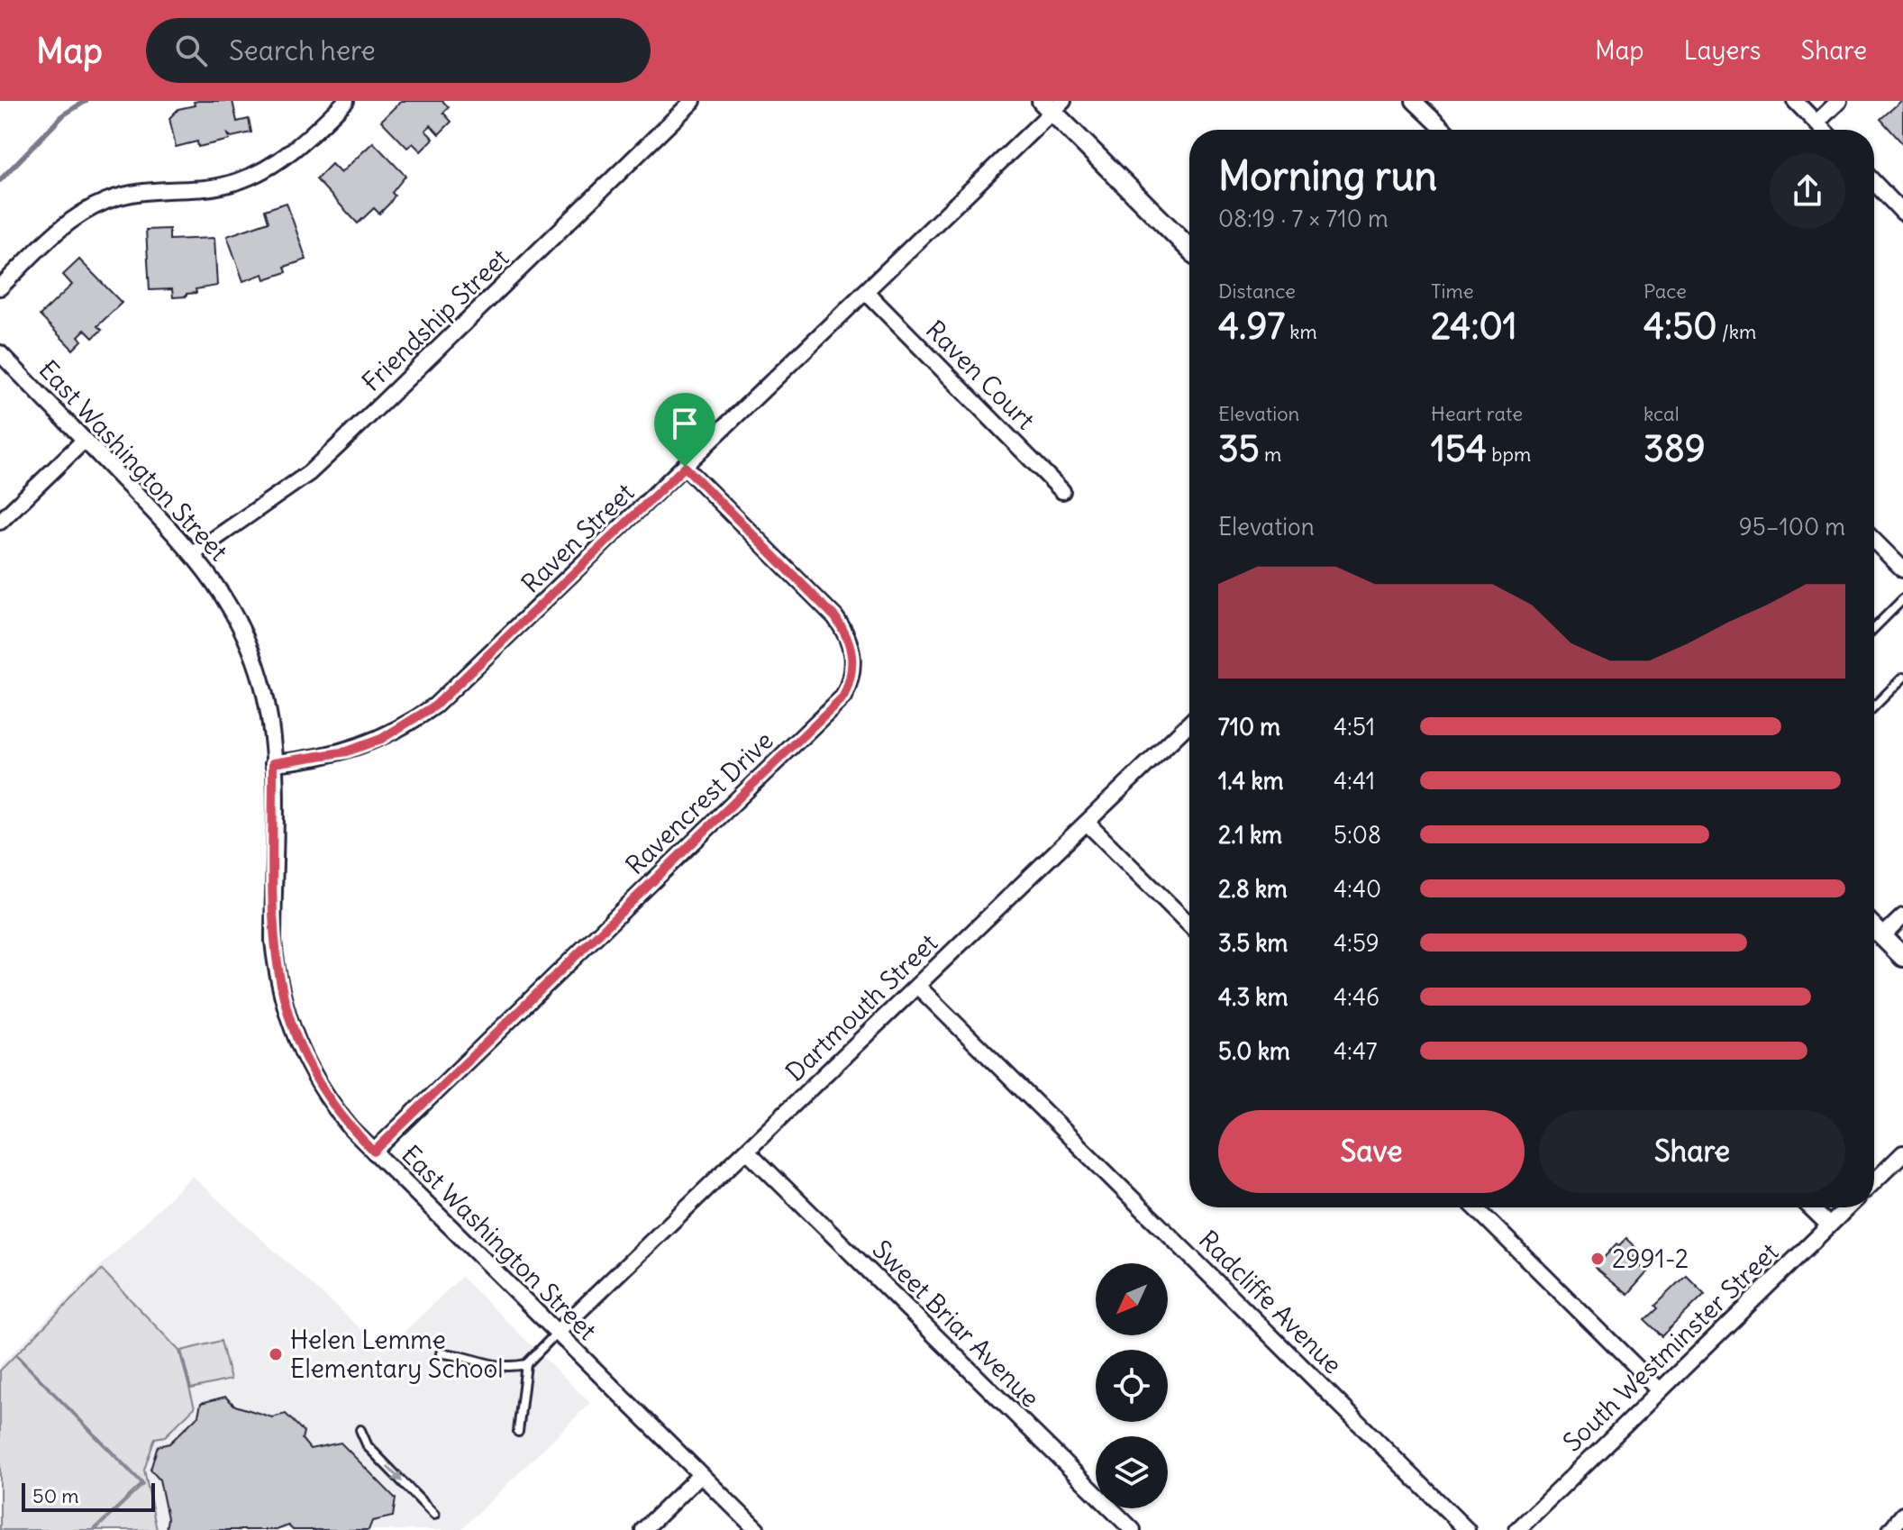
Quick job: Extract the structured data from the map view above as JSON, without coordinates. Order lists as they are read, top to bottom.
{
  "streets": {
    "street": [
      "Friendship Street",
      "Raven Court",
      "East Washington Street",
      "Raven Street",
      "Ravencrest Drive",
      "Dartmouth Street",
      "Radcliffe Avenue",
      "Sweet Briar Avenue",
      "South Westminster Street"
    ]
  },
  "crossings": [
    ["Friendship Street", "East Washington Street"],
    ["Raven Court", "Raven Street"],
    ["East Washington Street", "Raven Street"],
    ["East Washington Street", "Ravencrest Drive"],
    ["East Washington Street", "Dartmouth Street"],
    ["Raven Street", "Ravencrest Drive"],
    ["Dartmouth Street", "Radcliffe Avenue"],
    ["Dartmouth Street", "Sweet Briar Avenue"]
  ],
  "places": ["2991-2", "Helen Lemme Elementary School"],
  "scale_bar": "50 m",
  "north": "bottom left",
  "page": {
    "header": "Map",
    "search": "Search here",
    "nav": ["Map", "Layers", "Share"],
    "heading": ["Morning run", "08:19 · 7 × 710 m"],
    "stats": [
      ["Distance", "4.97 km"],
      ["Time", "24:01"],
      ["Pace", "4:50 /km"],
      ["Elevation", "35 m"],
      ["Heart rate", "154 bpm"],
      ["kcal", "389"]
    ],
    "chart": ["Elevation", "95–100 m"],
    "list": [
      {
        "name": "710 m",
        "note": "4:51"
      },
      {
        "name": "1.4 km",
        "note": "4:41"
      },
      {
        "name": "2.1 km",
        "note": "5:08"
      },
      {
        "name": "2.8 km",
        "note": "4:40"
      },
      {
        "name": "3.5 km",
        "note": "4:59"
      },
      {
        "name": "4.3 km",
        "note": "4:46"
      },
      {
        "name": "5.0 km",
        "note": "4:47"
      }
    ],
    "buttons": ["Save", "Share"],
    "scale": "50 m"
  }
}
